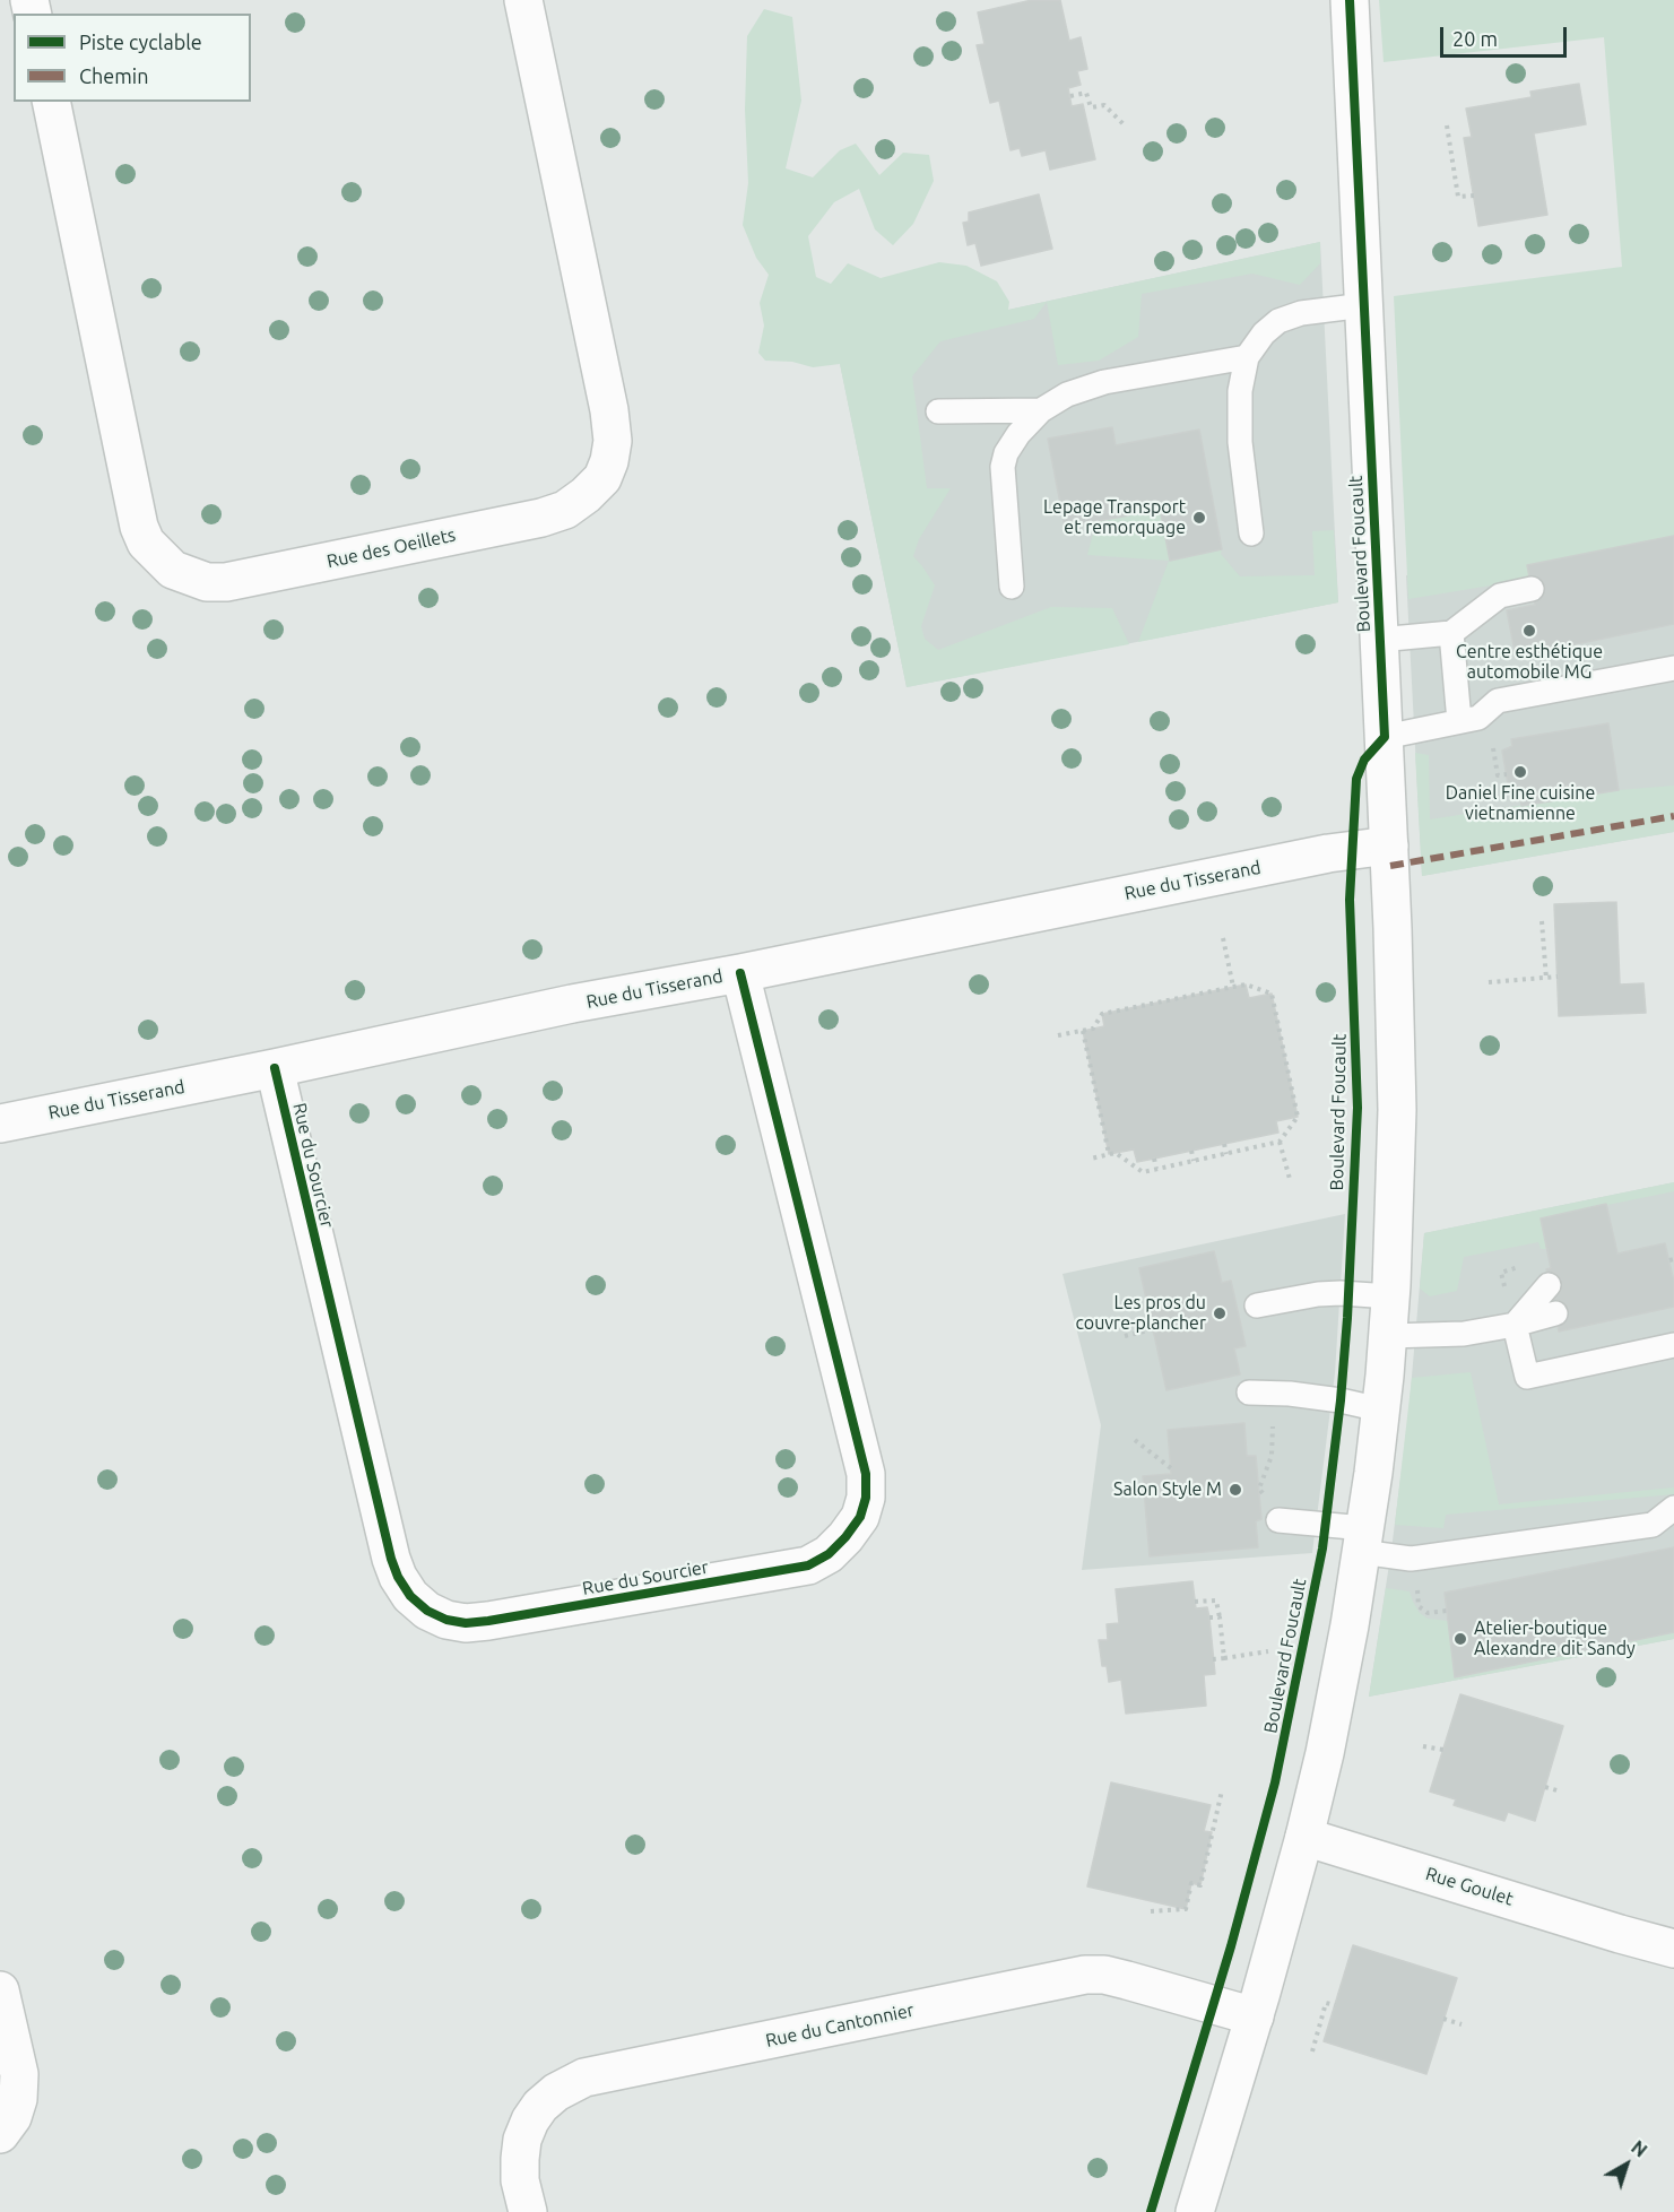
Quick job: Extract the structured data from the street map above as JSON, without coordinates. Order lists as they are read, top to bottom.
{
  "streets": {
    "street": [
      "Rue des Oeillets",
      "Boulevard Foucault",
      "Rue du Tisserand",
      "Rue du Sourcier",
      "Rue Goulet",
      "Rue du Cantonnier"
    ]
  },
  "crossings": [
    ["Boulevard Foucault", "Rue du Tisserand"],
    ["Boulevard Foucault", "Rue Goulet"],
    ["Boulevard Foucault", "Rue du Cantonnier"],
    ["Rue du Tisserand", "Rue du Sourcier"]
  ],
  "places": [
    "Lepage Transport et remorquage",
    "Centre esthétique automobile MG",
    "Daniel Fine cuisine vietnamienne",
    "Les pros du couvre-plancher",
    "Salon Style M",
    "Atelier-boutique Alexandre dit Sandy"
  ],
  "legend": ["Piste cyclable", "Chemin"],
  "scale_bar": "20 m",
  "north": "top right"
}
